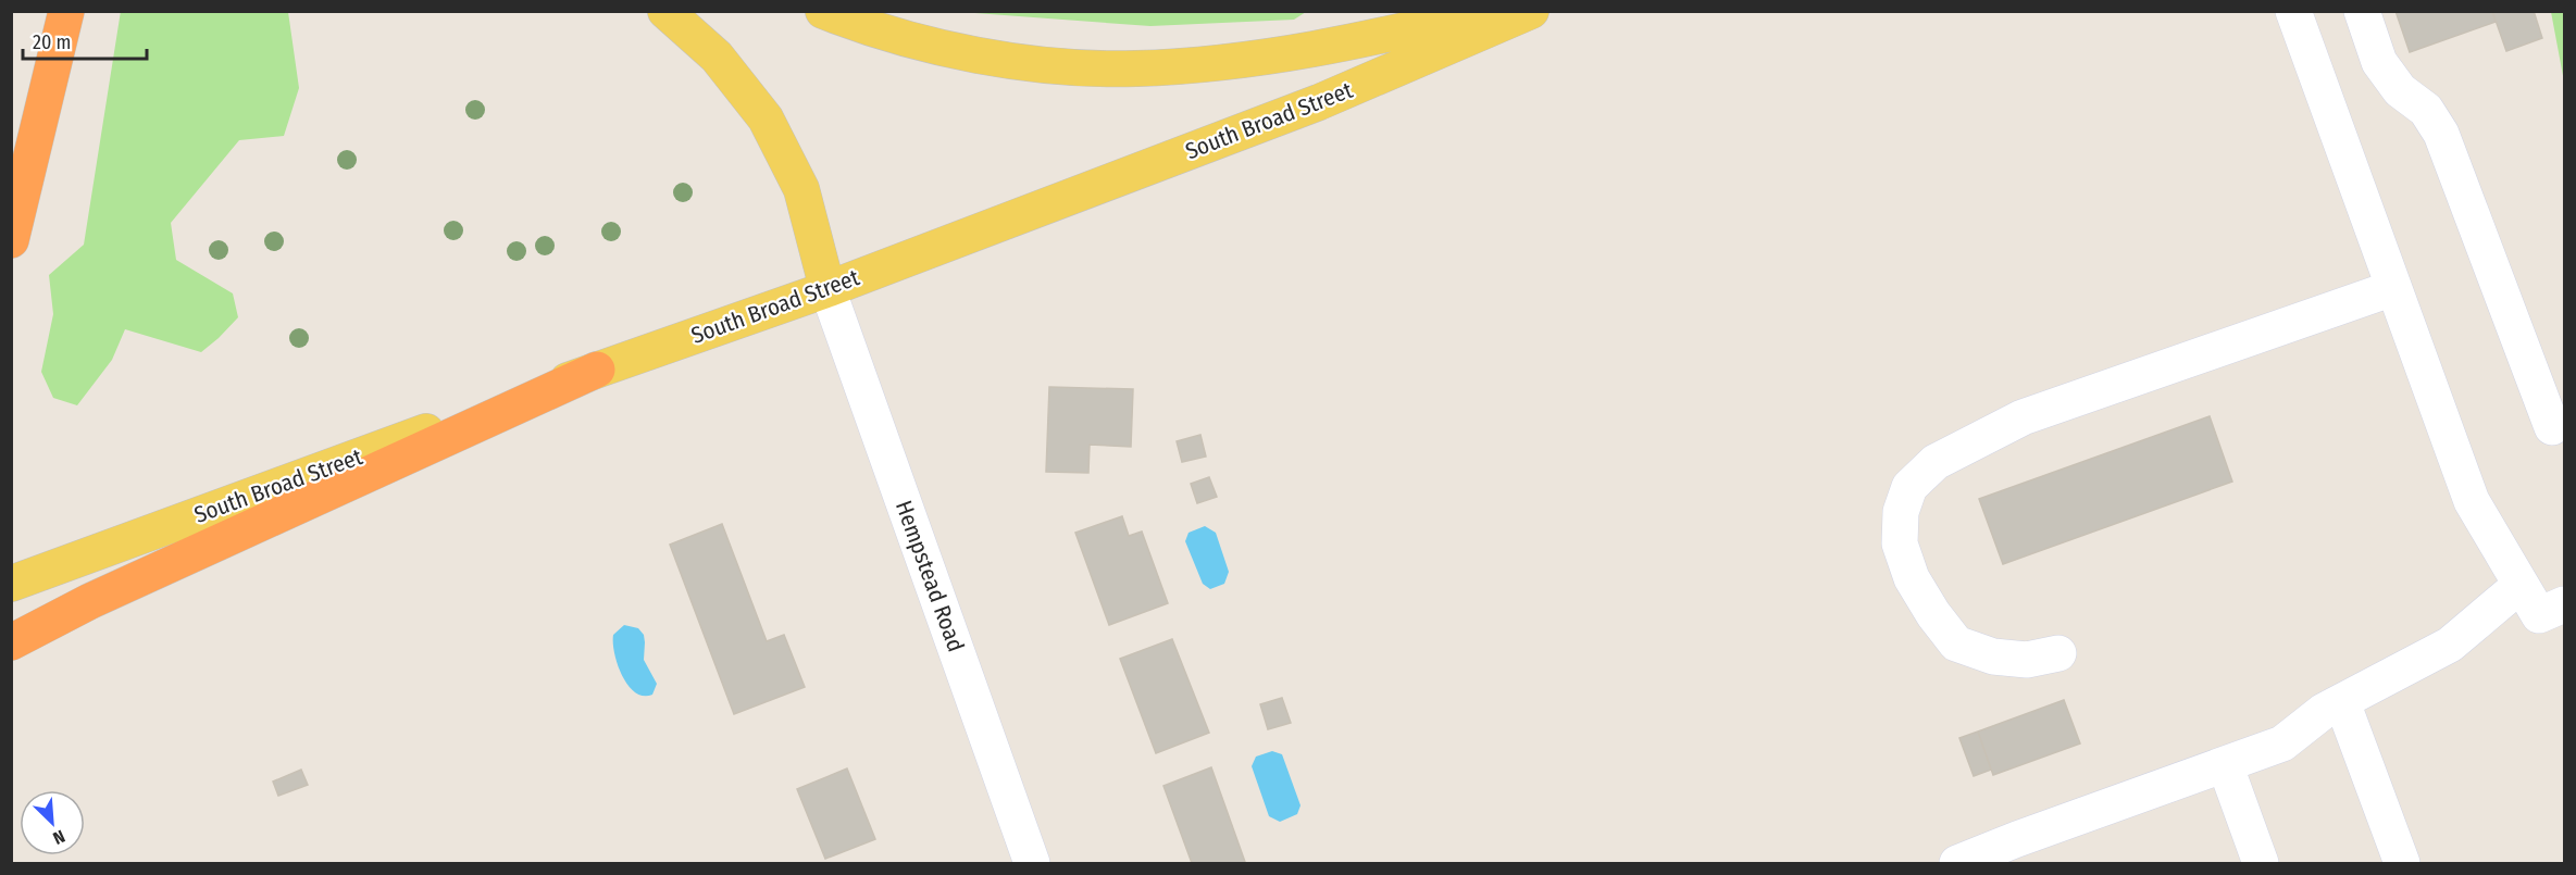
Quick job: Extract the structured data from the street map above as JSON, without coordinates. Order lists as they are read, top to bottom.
{
  "streets": {
    "main road": ["South Broad Street"],
    "street": ["Hempstead Road"]
  },
  "crossings": [
    ["South Broad Street", "Hempstead Road"]
  ],
  "scale_bar": "20 m",
  "north": "bottom right"
}
